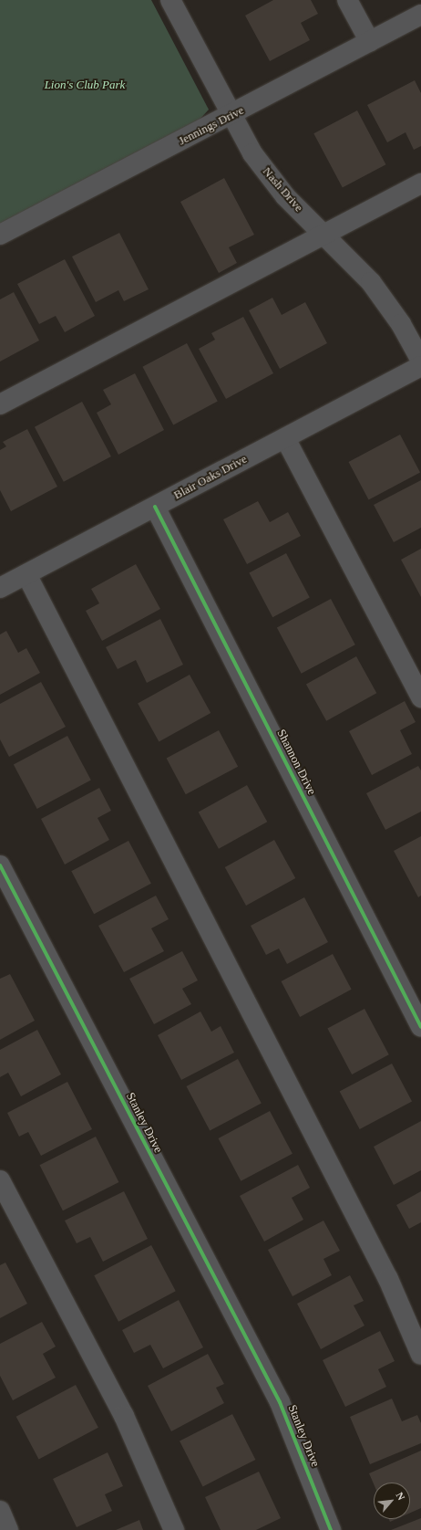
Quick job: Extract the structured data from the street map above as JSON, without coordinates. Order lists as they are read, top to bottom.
{
  "streets": {
    "street": [
      "Jennings Drive",
      "Nash Drive",
      "Blair Oaks Drive",
      "Shannon Drive",
      "Stanley Drive"
    ]
  },
  "crossings": [
    ["Jennings Drive", "Nash Drive"],
    ["Blair Oaks Drive", "Shannon Drive"]
  ],
  "parks": ["Lion's Club Park"],
  "north": "top right"
}
